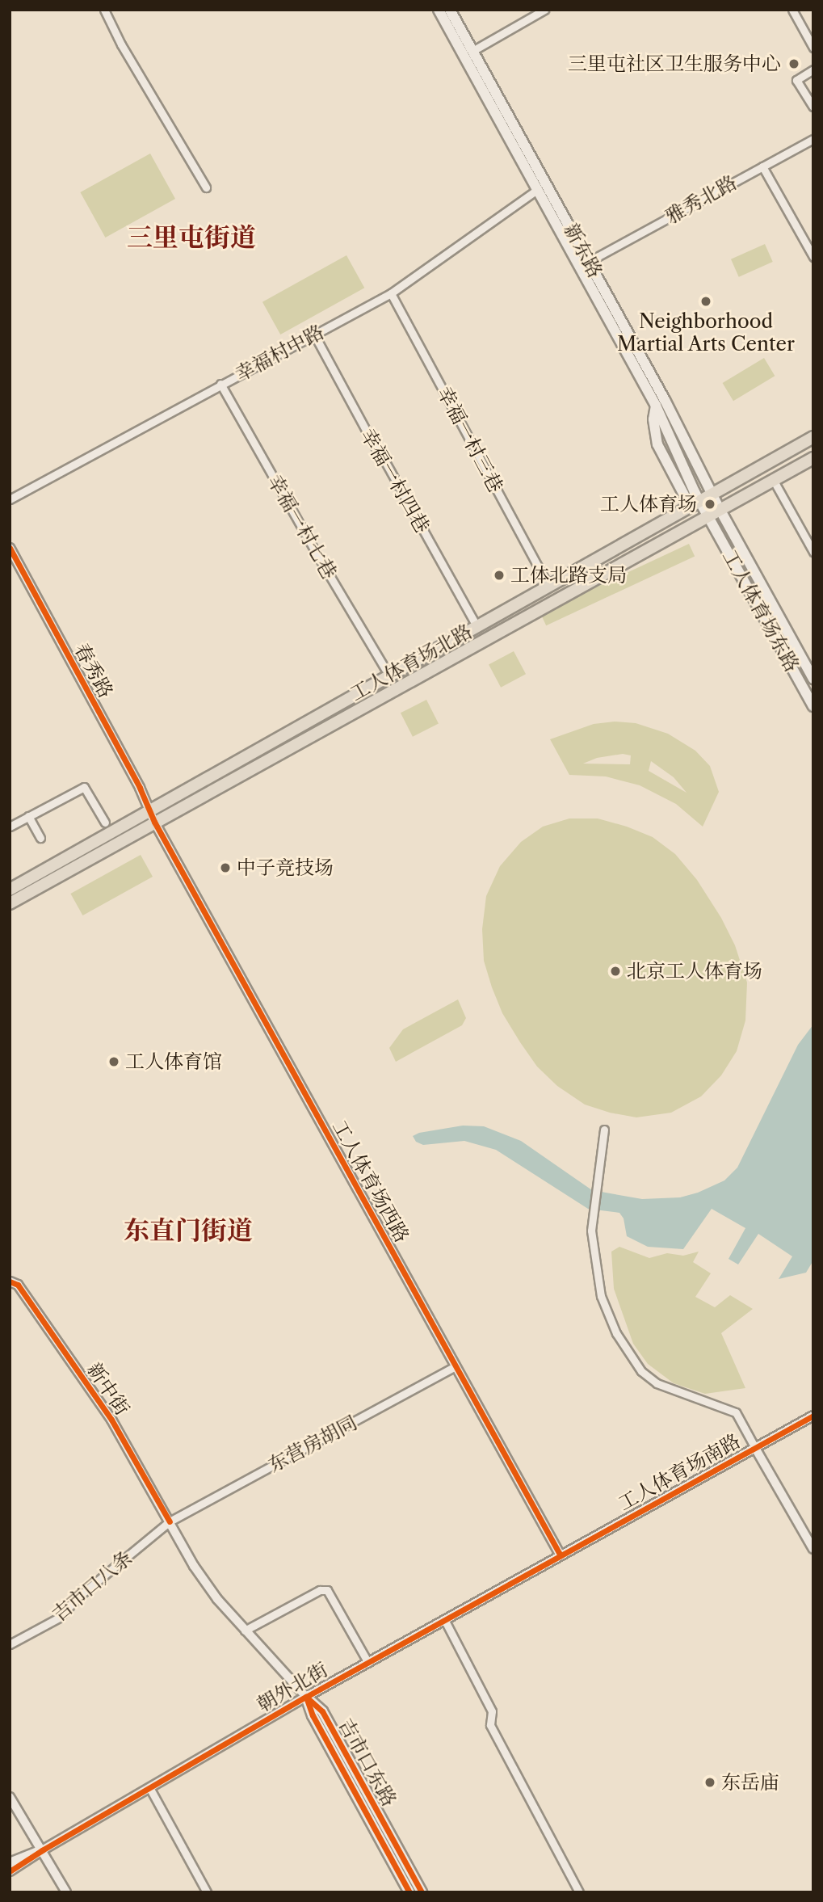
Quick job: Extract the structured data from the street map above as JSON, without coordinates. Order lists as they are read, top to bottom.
{
  "streets": {
    "main road": [
      "新东路",
      "工人体育场东路",
      "工人体育场北路",
      "吉市口东路"
    ],
    "street": [
      "雅秀北路",
      "幸福村中路",
      "幸福一村三巷",
      "幸福一村四巷",
      "幸福一村七巷",
      "春秀路",
      "工人体育场西路",
      "新中街",
      "东营房胡同",
      "工人体育场南路",
      "吉市口八条",
      "朝外北街"
    ]
  },
  "crossings": [
    ["雅秀北路", "新东路"],
    ["新东路", "幸福村中路"],
    ["新东路", "工人体育场东路"],
    ["新东路", "工人体育场北路"],
    ["幸福村中路", "幸福一村三巷"],
    ["幸福村中路", "幸福一村四巷"],
    ["幸福村中路", "幸福一村七巷"],
    ["幸福一村三巷", "工人体育场北路"],
    ["幸福一村四巷", "工人体育场北路"],
    ["工人体育场东路", "工人体育场北路"],
    ["工人体育场北路", "春秀路"],
    ["工人体育场北路", "工人体育场西路"],
    ["春秀路", "工人体育场西路"],
    ["工人体育场西路", "东营房胡同"],
    ["工人体育场西路", "工人体育场南路"],
    ["工人体育场西路", "朝外北街"],
    ["新中街", "东营房胡同"],
    ["新中街", "吉市口八条"],
    ["新中街", "吉市口东路"],
    ["东营房胡同", "吉市口八条"],
    ["东营房胡同", "吉市口东路"],
    ["工人体育场南路", "朝外北街"],
    ["吉市口八条", "吉市口东路"],
    ["朝外北街", "吉市口东路"]
  ],
  "districts": ["三里屯街道", "东直门街道"],
  "places": [
    "三里屯社区卫生服务中心",
    "Neighborhood Martial Arts Center",
    "工人体育场",
    "工体北路支局",
    "中子竞技场",
    "北京工人体育场",
    "工人体育馆",
    "东岳庙"
  ]
}
